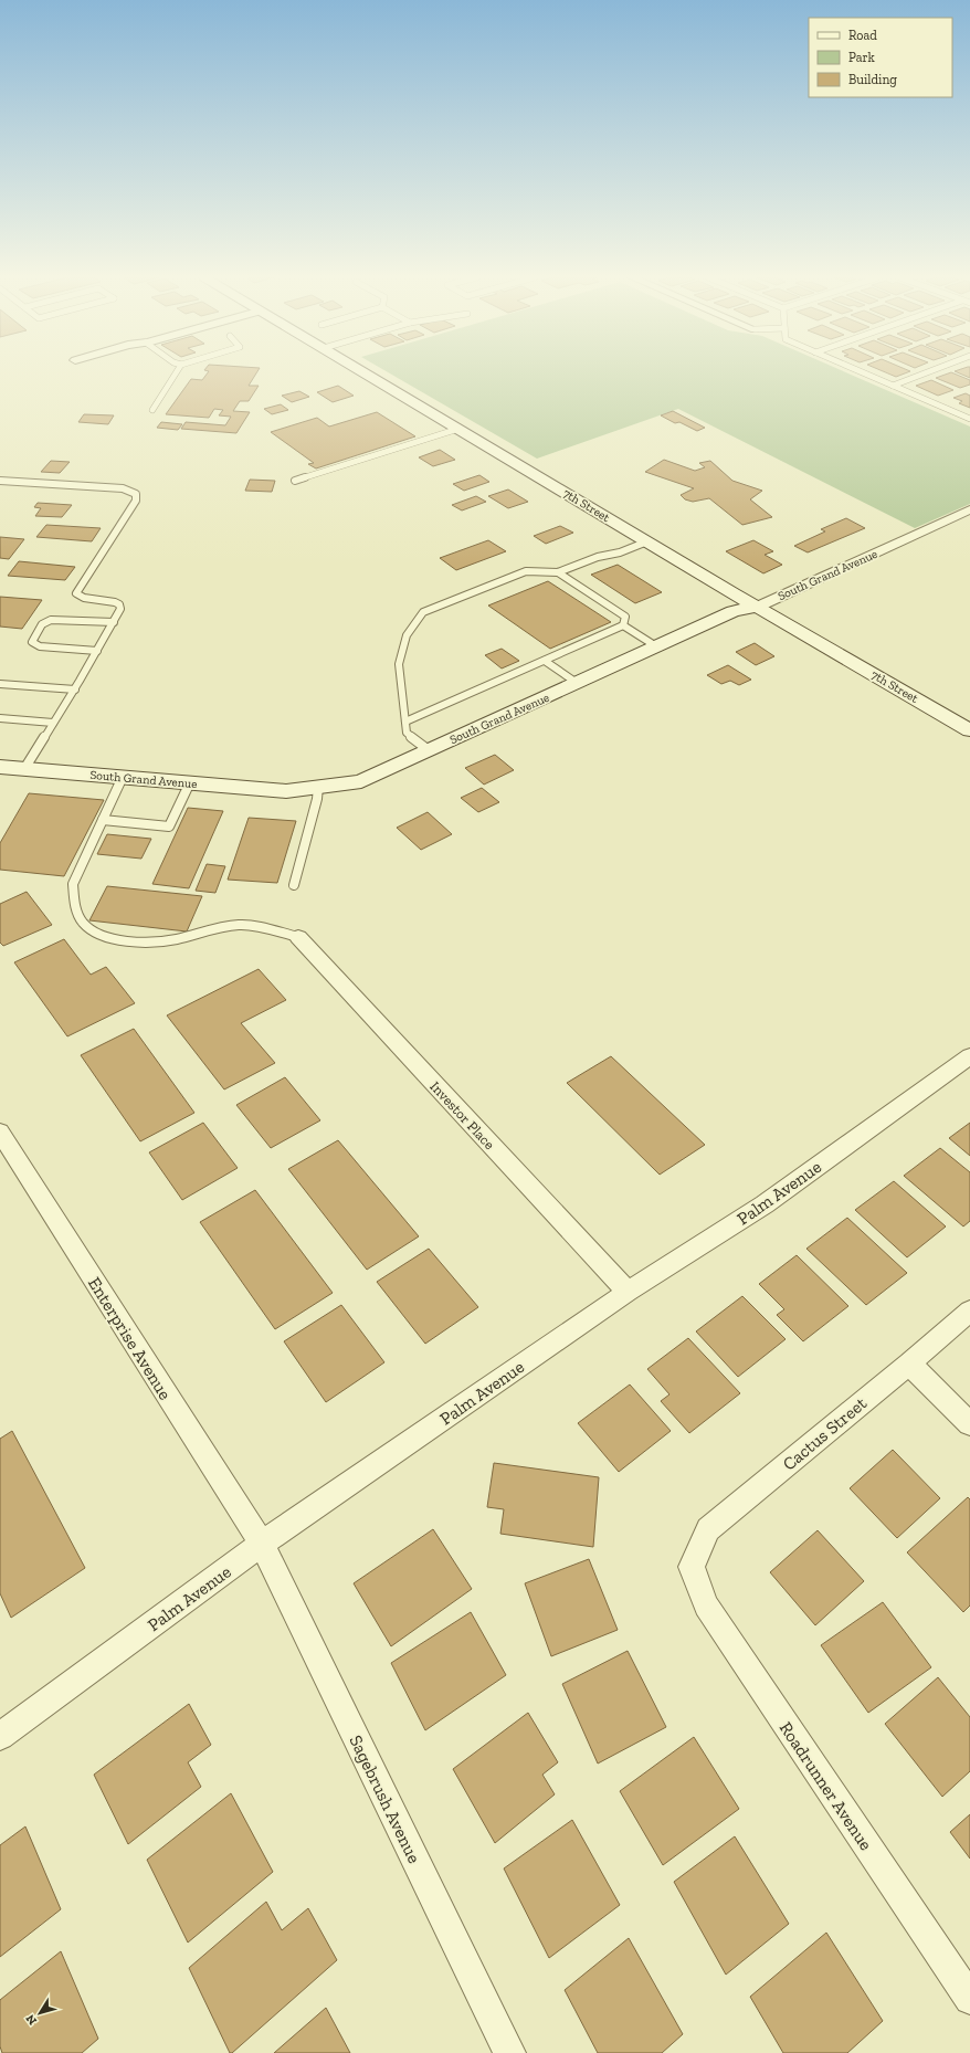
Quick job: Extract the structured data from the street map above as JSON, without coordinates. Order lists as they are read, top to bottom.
{
  "streets": {
    "street": [
      "7th Street",
      "South Grand Avenue",
      "Investor Place",
      "Palm Avenue",
      "Enterprise Avenue",
      "Cactus Street",
      "Roadrunner Avenue",
      "Sagebrush Avenue"
    ]
  },
  "crossings": [
    ["7th Street", "South Grand Avenue"],
    ["Investor Place", "Palm Avenue"],
    ["Palm Avenue", "Enterprise Avenue"],
    ["Palm Avenue", "Sagebrush Avenue"],
    ["Enterprise Avenue", "Sagebrush Avenue"],
    ["Cactus Street", "Roadrunner Avenue"]
  ],
  "legend": ["Road", "Park", "Building"],
  "north": "bottom left"
}
